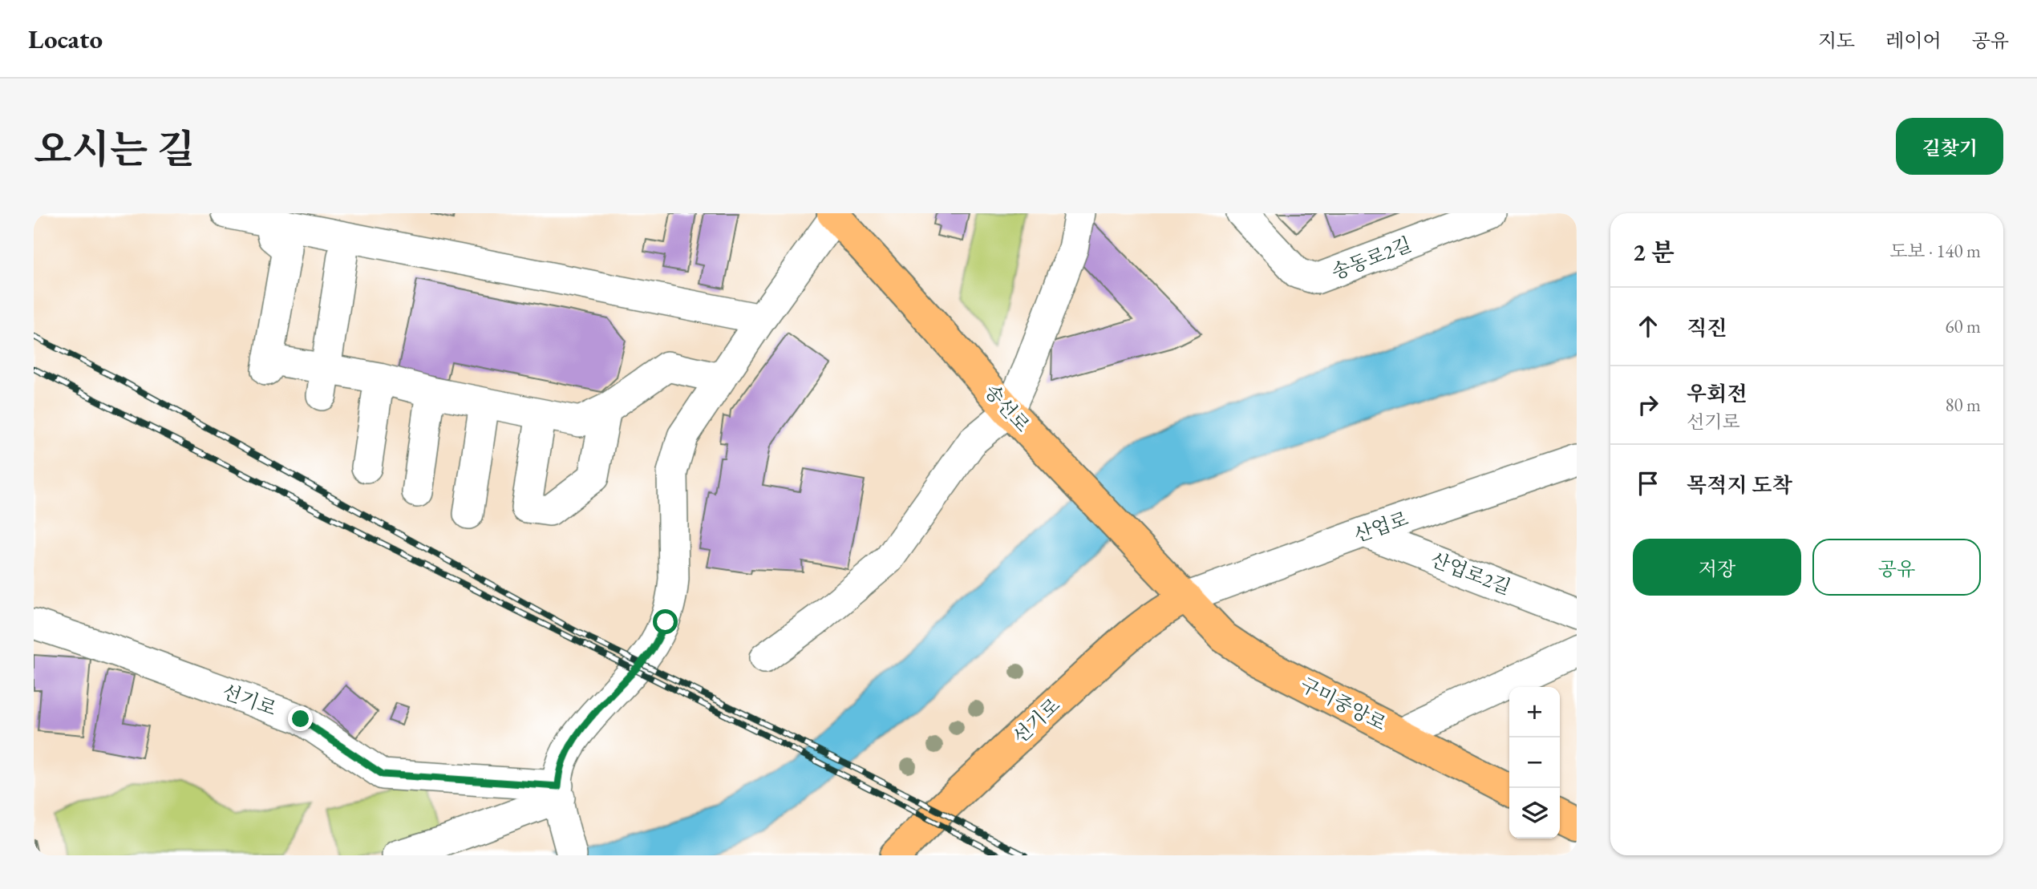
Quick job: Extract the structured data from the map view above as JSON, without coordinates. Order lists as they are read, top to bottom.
{
  "streets": {
    "main road": ["송선로", "선기로", "구미중앙로"],
    "street": ["송동로2길", "산업로", "산업로2길"]
  },
  "crossings": [
    ["송선로", "산업로"],
    ["송선로", "선기로"],
    ["송선로", "구미중앙로"],
    ["산업로", "산업로2길"],
    ["산업로", "선기로"],
    ["산업로", "구미중앙로"],
    ["선기로", "구미중앙로"]
  ],
  "page": {
    "header": "Locato",
    "nav": ["지도", "레이어", "공유"],
    "title": "오시는 길",
    "buttons": [
      "길찾기",
      ["저장", "공유"]
    ],
    "heading": ["2 분", "도보 · 140 m"],
    "list": [
      ["직진", "60 m"],
      ["우회전", "선기로", "80 m"],
      "목적지 도착"
    ],
    "map_buttons": ["+", "−"]
  }
}
